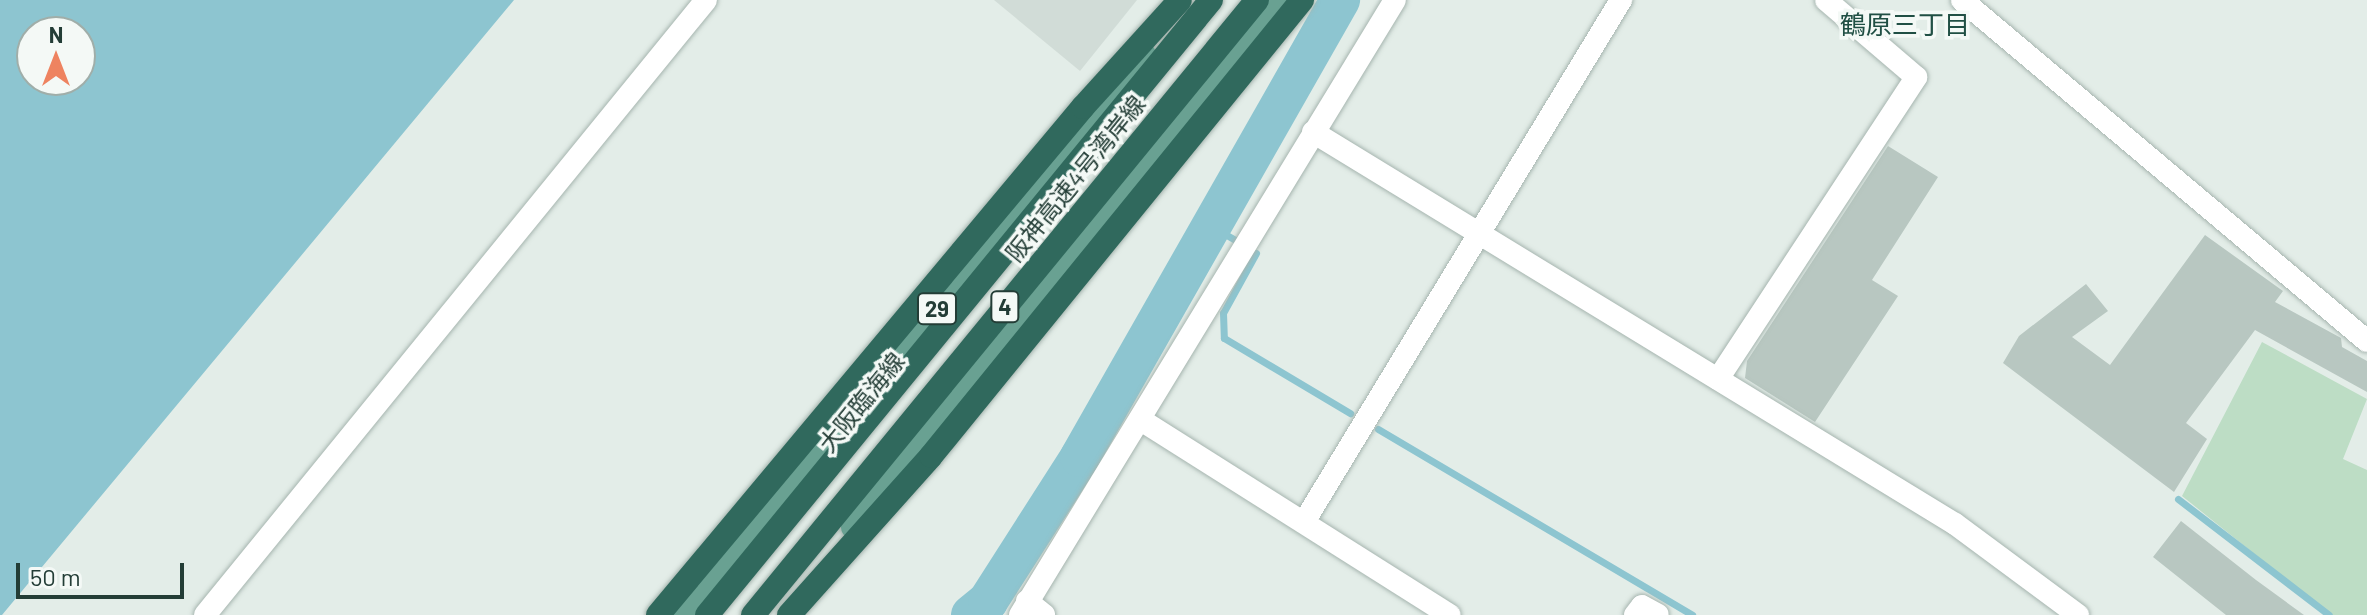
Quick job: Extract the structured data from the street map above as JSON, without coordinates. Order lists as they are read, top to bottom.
{
  "streets": {
    "highway": ["阪神高速4号湾岸線", "4"],
    "main road": ["29", "大阪臨海線"]
  },
  "districts": ["鶴原三丁目"],
  "scale_bar": "50 m",
  "north": "top"
}
